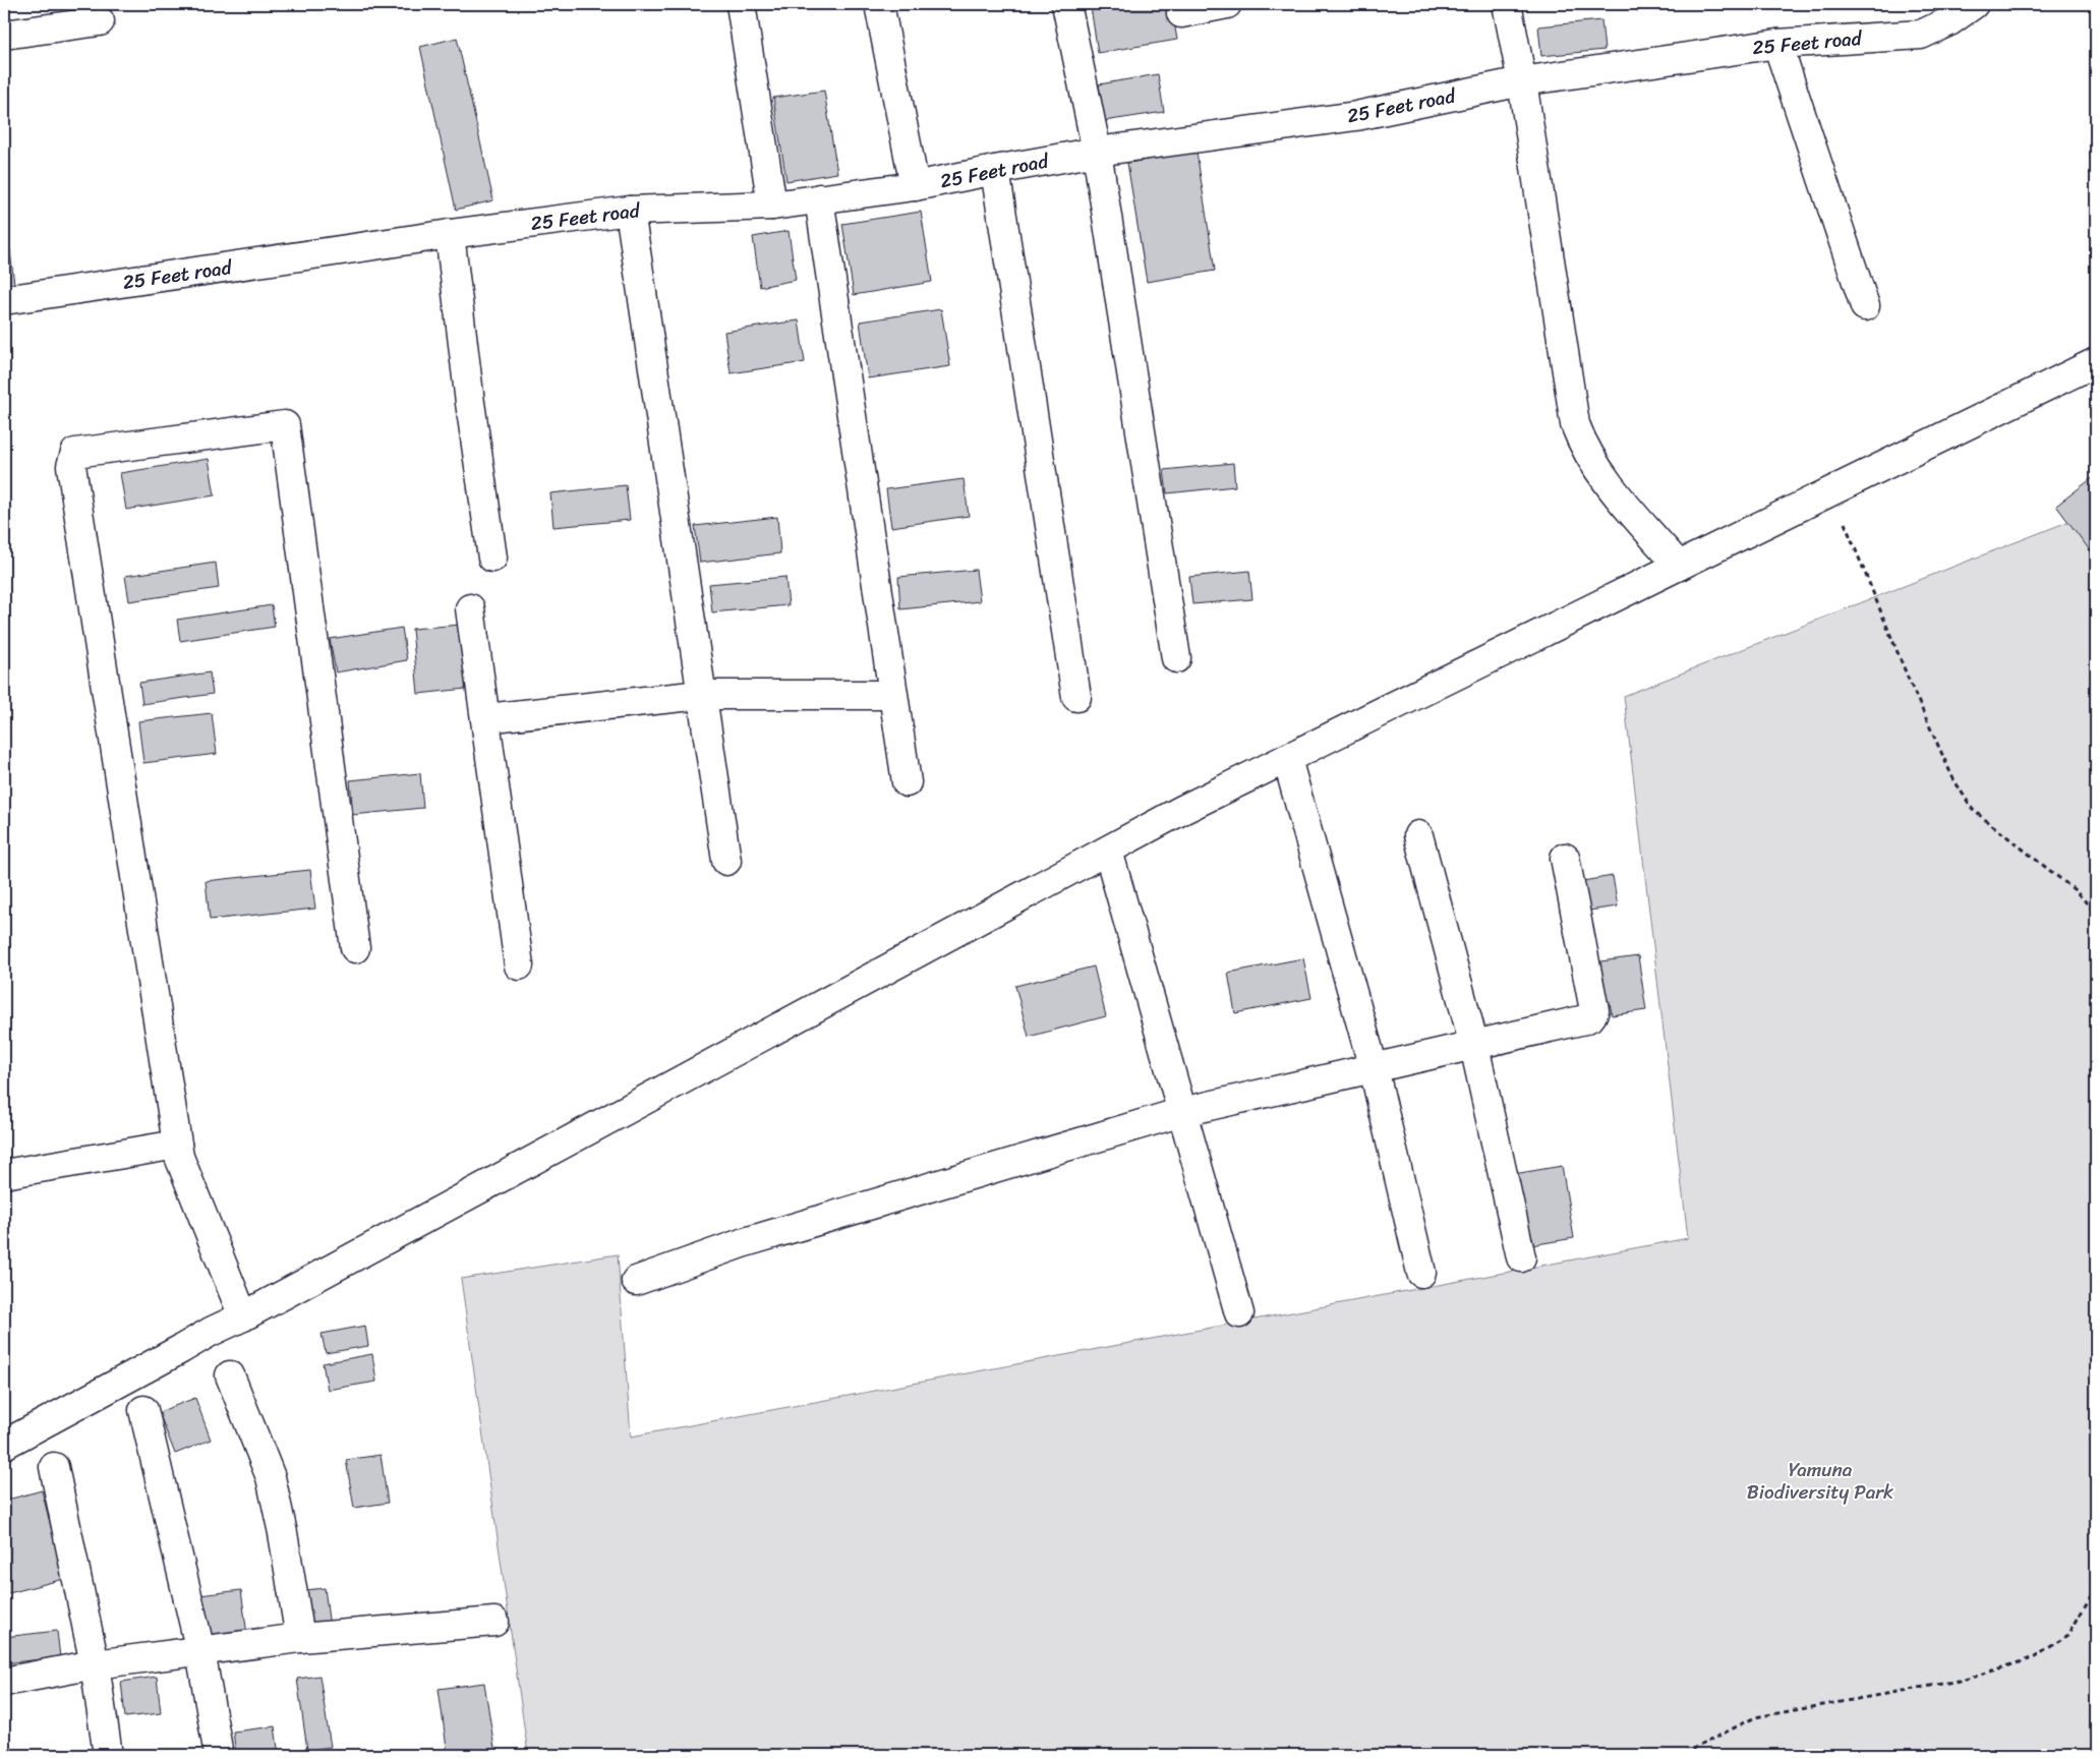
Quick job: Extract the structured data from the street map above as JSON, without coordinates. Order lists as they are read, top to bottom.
{
  "streets": {
    "street": ["25 Feet road"]
  },
  "parks": ["Yamuna Biodiversity Park"]
}
